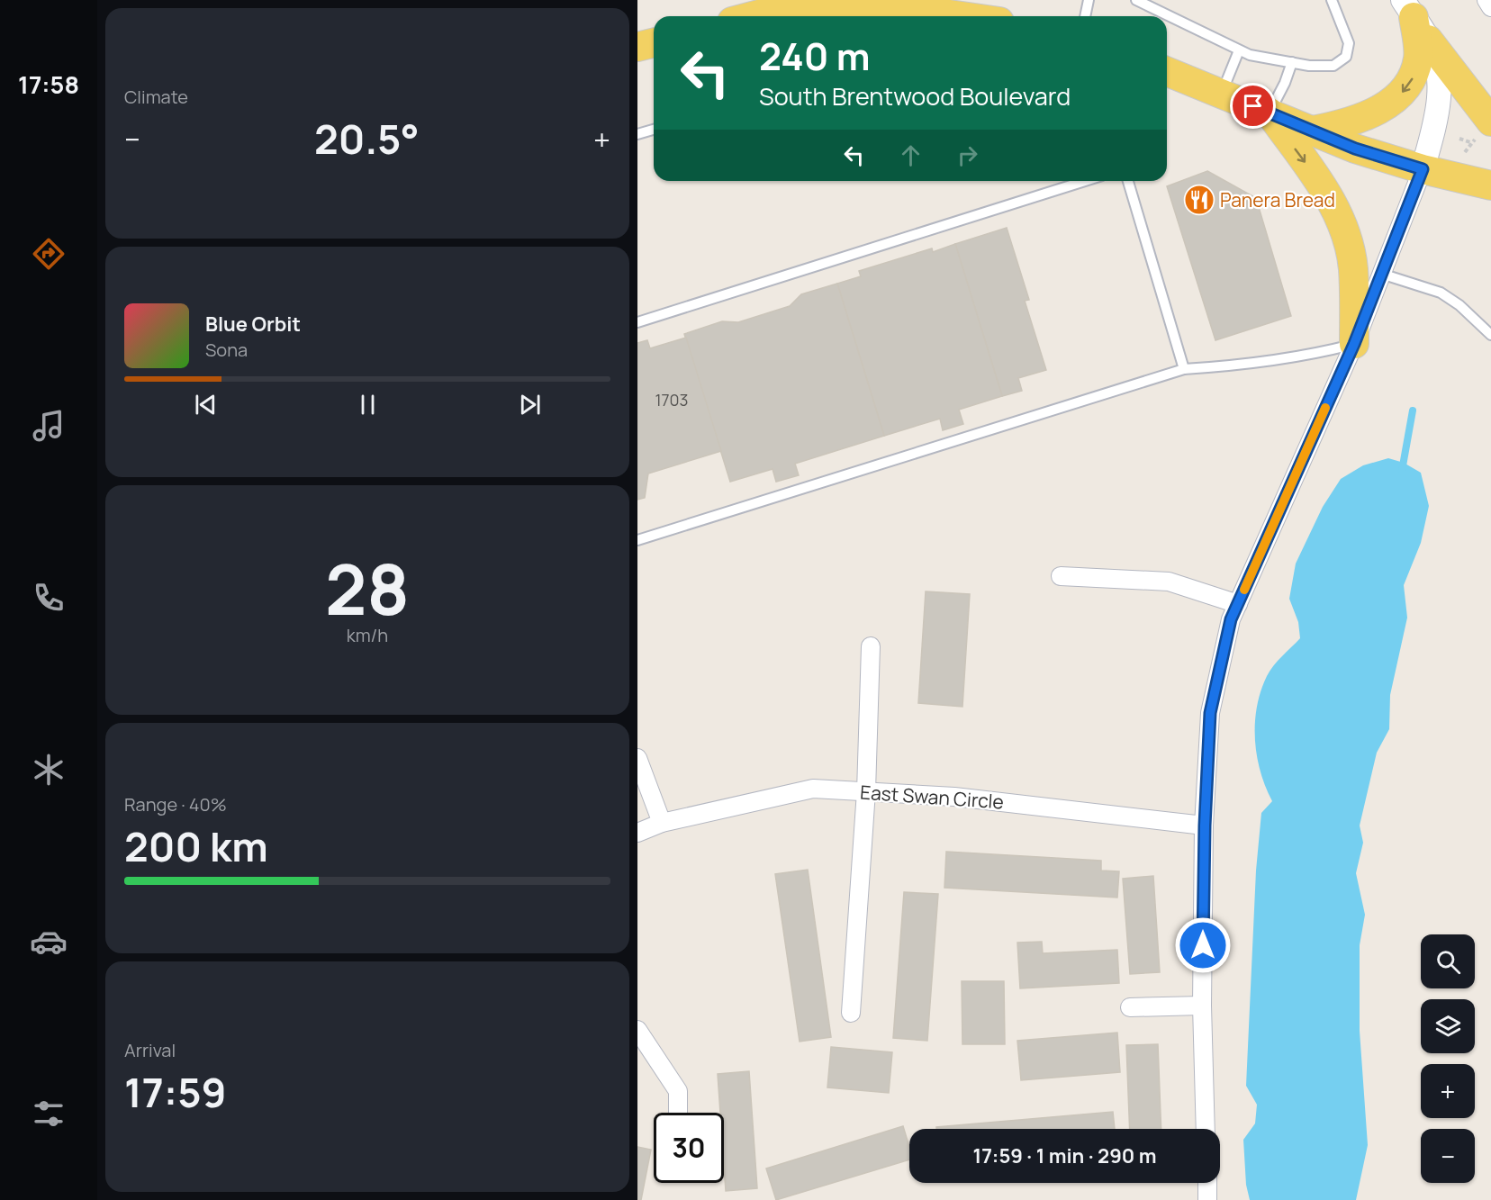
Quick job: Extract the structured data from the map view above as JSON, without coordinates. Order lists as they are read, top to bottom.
{
  "streets": {
    "street": ["East Swan Circle"]
  },
  "places": {
    "restaurant": ["Panera Bread"]
  },
  "house_numbers": ["1703"],
  "page": {
    "tabs": "17:58",
    "tile": [
      "Climate",
      ["28", "km/h"],
      ["Range · 40%", "200 km"],
      ["Arrival", "17:59"]
    ],
    "turn": ["240 m", "South Brentwood Boulevard"],
    "heat": ["−", "20.5°", "+"],
    "song": ["Blue Orbit", "Sona"],
    "map_buttons": ["+", "−"],
    "limit": "30",
    "trip": "17:59 · 1 min · 290 m"
  }
}
